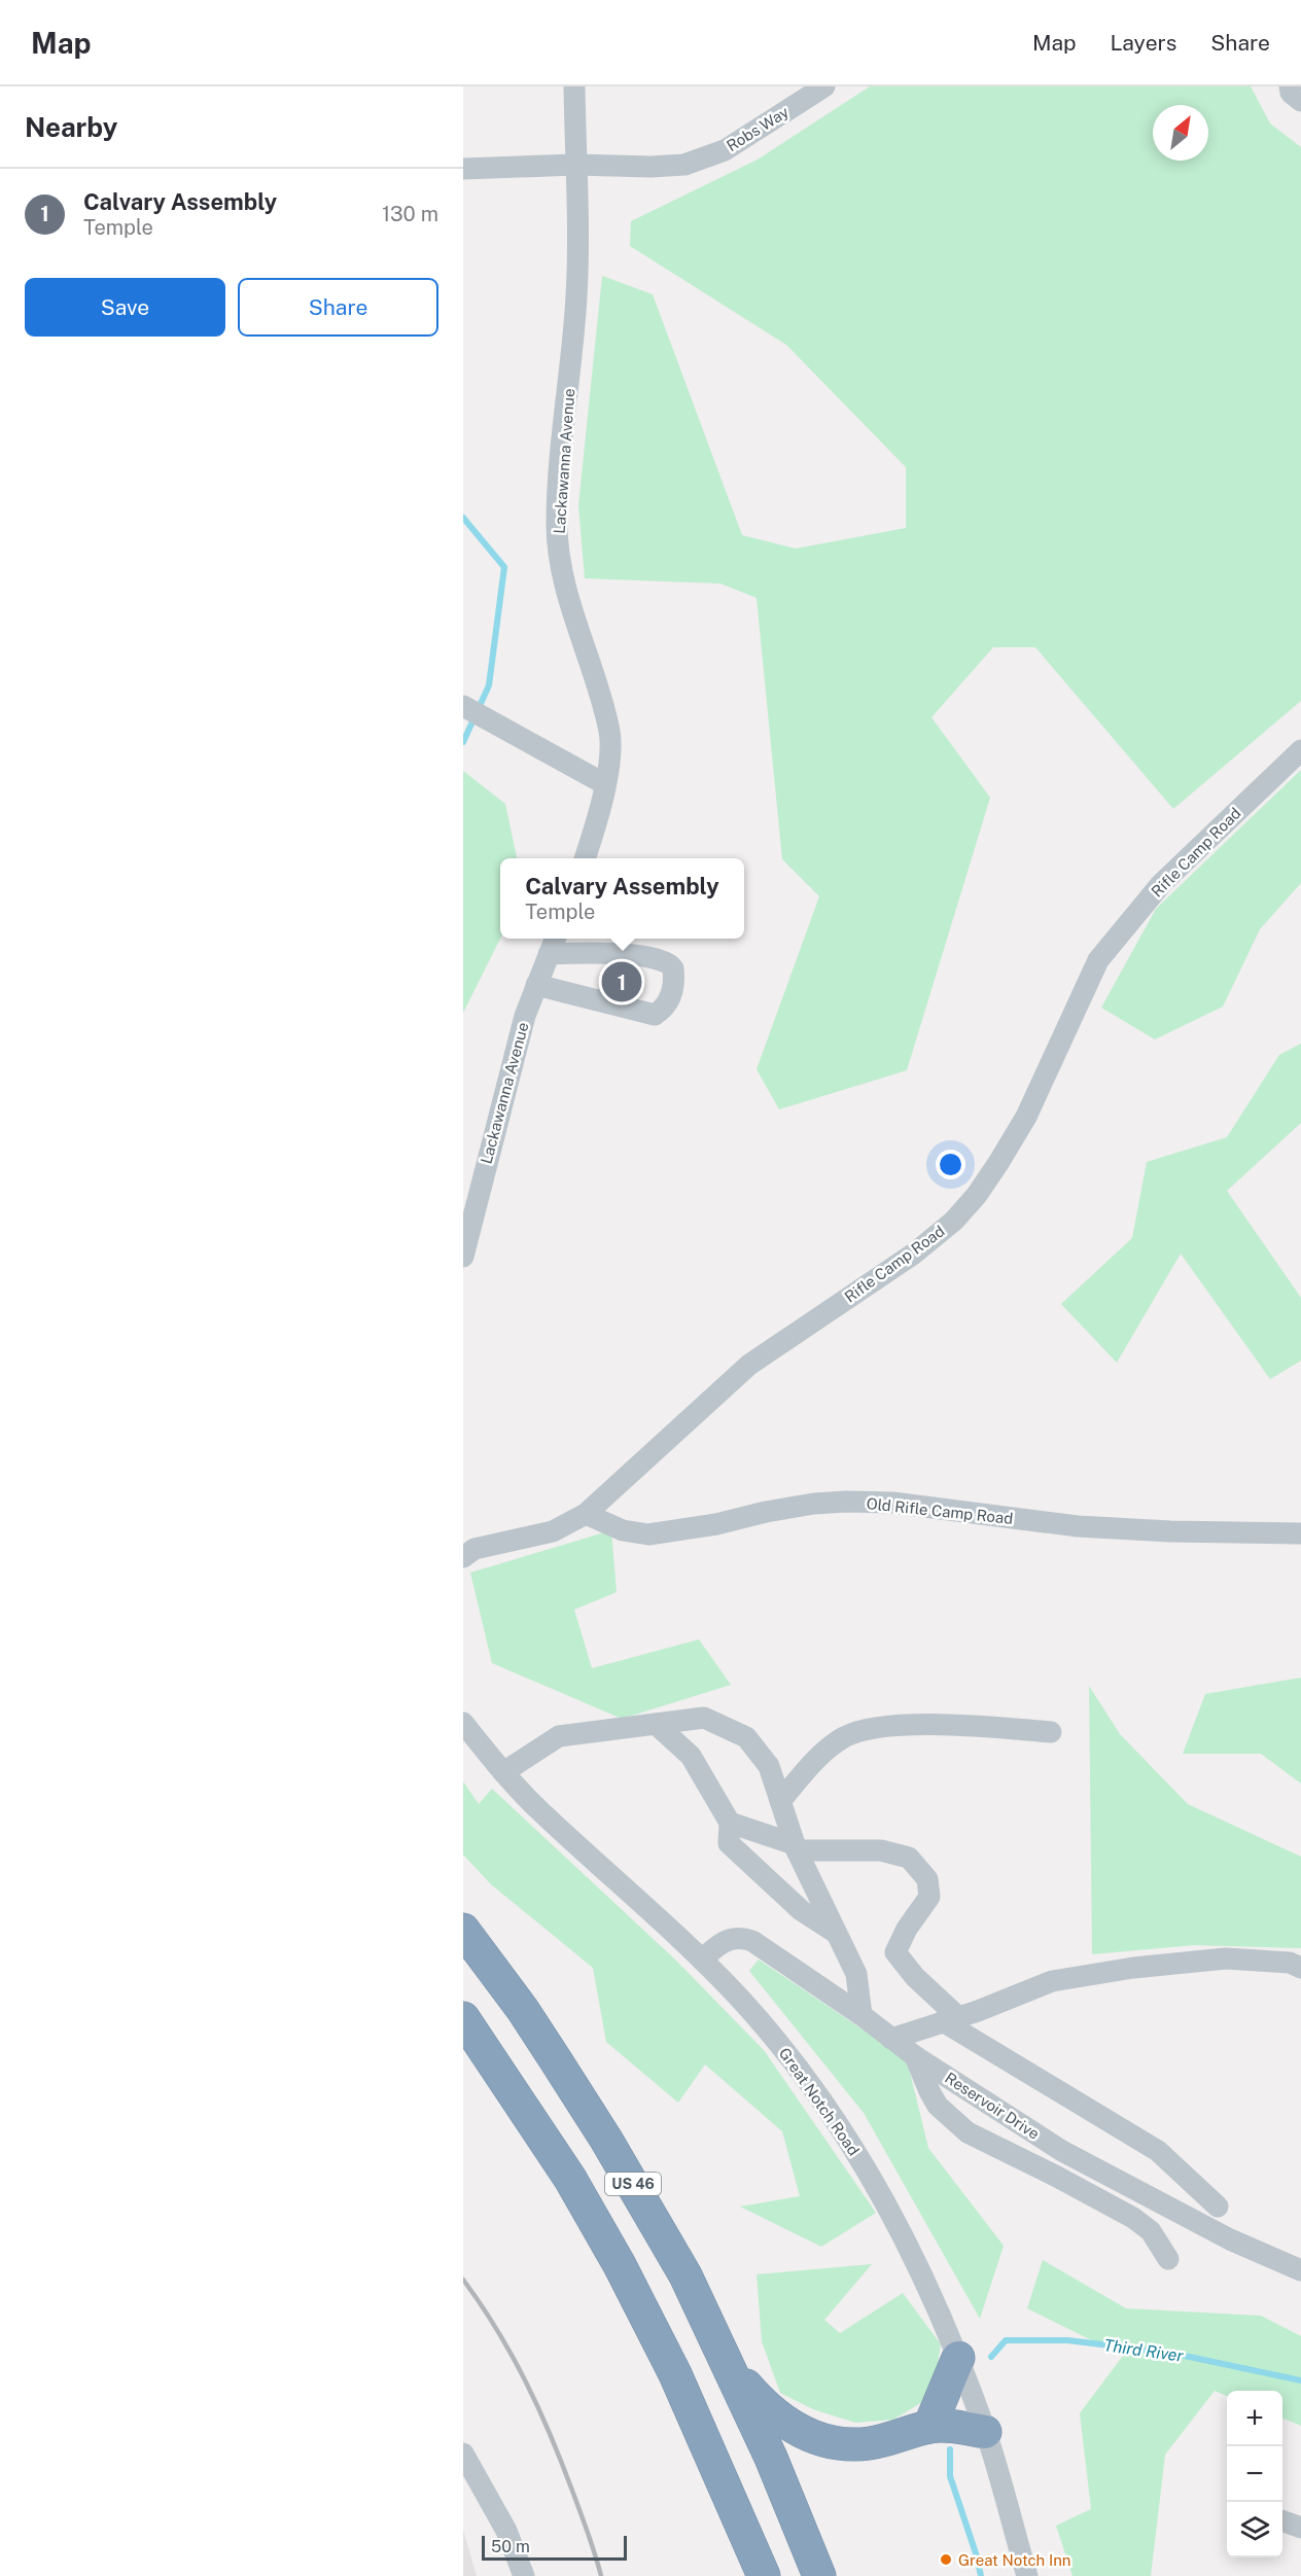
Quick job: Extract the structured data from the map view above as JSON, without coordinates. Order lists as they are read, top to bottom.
{
  "streets": {
    "highway": ["US 46"],
    "street": [
      "Robs Way",
      "Lackawanna Avenue",
      "Rifle Camp Road",
      "Old Rifle Camp Road",
      "Great Notch Road",
      "Reservoir Drive"
    ]
  },
  "crossings": [
    ["Robs Way", "Lackawanna Avenue"],
    ["Rifle Camp Road", "Old Rifle Camp Road"],
    ["Great Notch Road", "Reservoir Drive"]
  ],
  "water": ["Third River"],
  "places": ["Great Notch Inn"],
  "scale_bar": "50 m",
  "north": "top right",
  "page": {
    "header": "Map",
    "nav": ["Map", "Layers", "Share"],
    "heading": "Nearby",
    "list": [
      {
        "mark": "1",
        "name": "Calvary Assembly",
        "note": "Temple",
        "value": "130 m"
      }
    ],
    "buttons": ["Save", "Share"],
    "popup": ["Calvary Assembly", "Temple"],
    "pins": "1",
    "map_buttons": ["+", "−"],
    "scale": "50 m"
  }
}
